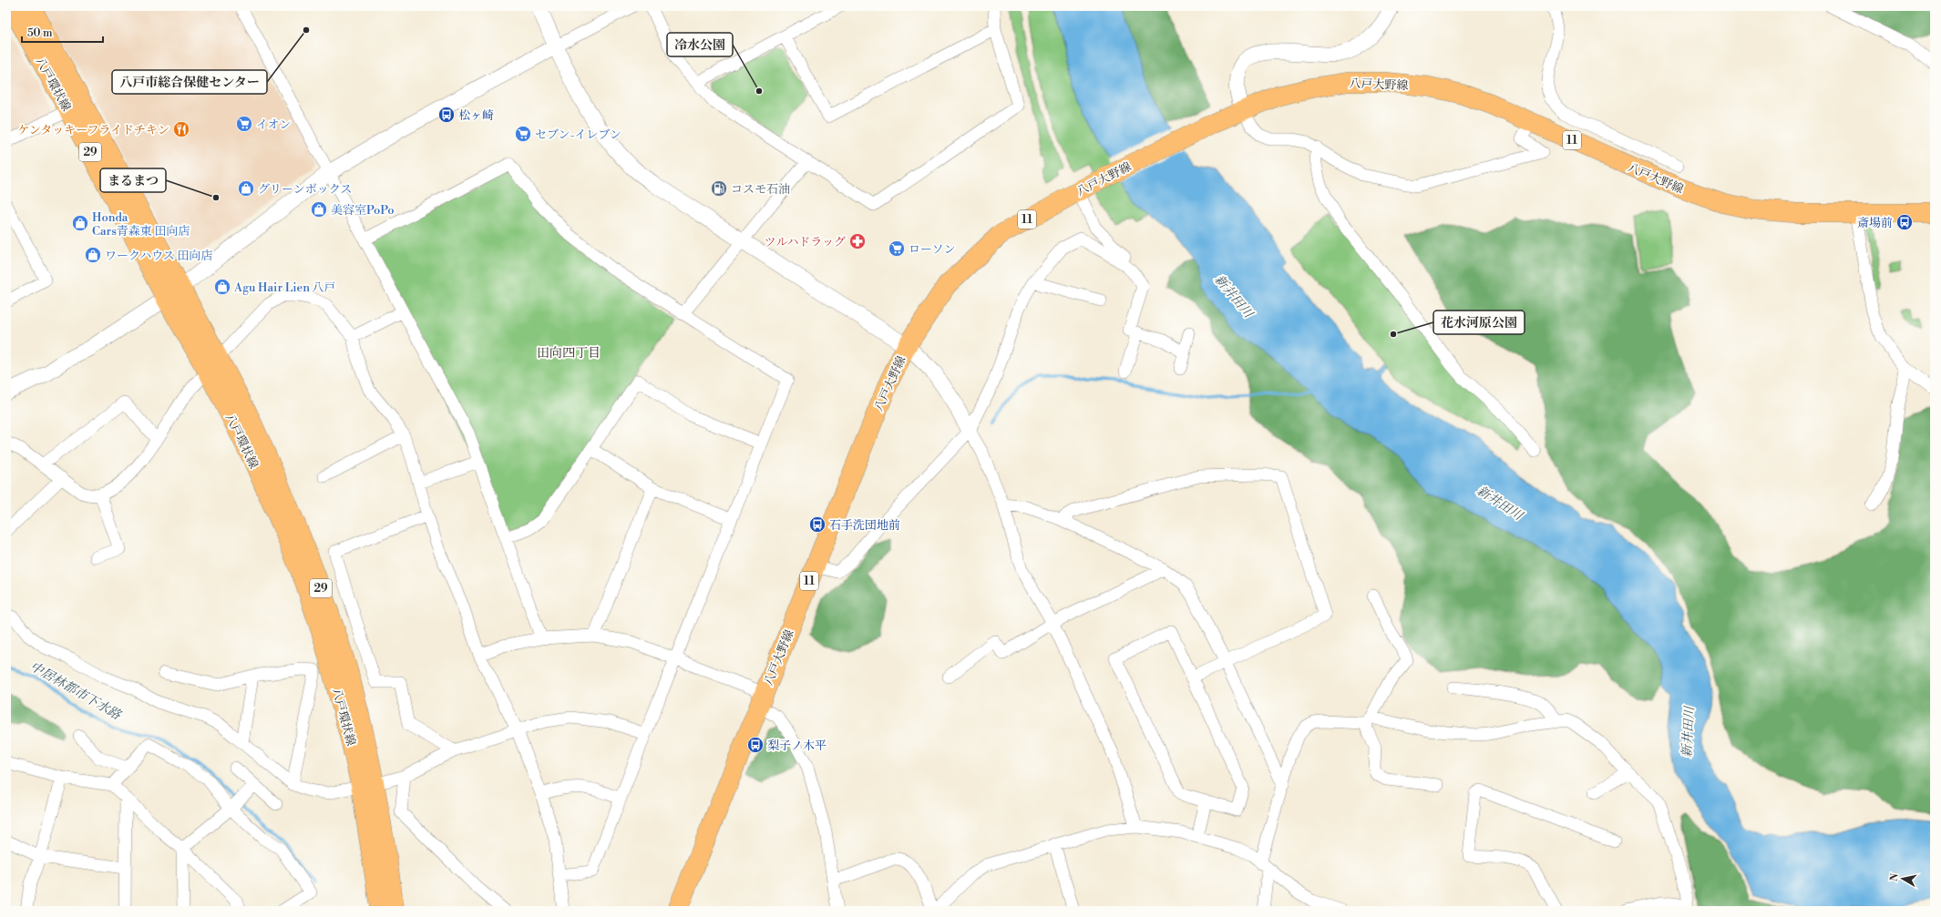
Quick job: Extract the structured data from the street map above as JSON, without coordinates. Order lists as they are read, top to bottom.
{
  "streets": {
    "main road": [
      "八戸環状線",
      "八戸大野線",
      "11",
      "29"
    ]
  },
  "districts": ["田向四丁目"],
  "water": ["新井田川", "中居林都市下水路"],
  "places": {
    "other": [
      "八戸市総合保健センター",
      "冷水公園",
      "まるまつ",
      "花水河原公園"
    ],
    "bus stop": [
      "松ヶ崎",
      "斎場前",
      "石手洗団地前",
      "梨子ノ木平"
    ],
    "supermarket": ["イオン", "セブン-イレブン", "ローソン"],
    "restaurant": ["ケンタッキーフライドチキン"],
    "shop": [
      "グリーンボックス",
      "美容室PoPo",
      "Honda Cars青森東 田向店",
      "ワークハウス 田向店",
      "Agu Hair Lien 八戸"
    ],
    "fuel station": ["コスモ石油"],
    "pharmacy": ["ツルハドラッグ"]
  },
  "scale_bar": "50 m",
  "north": "left"
}
